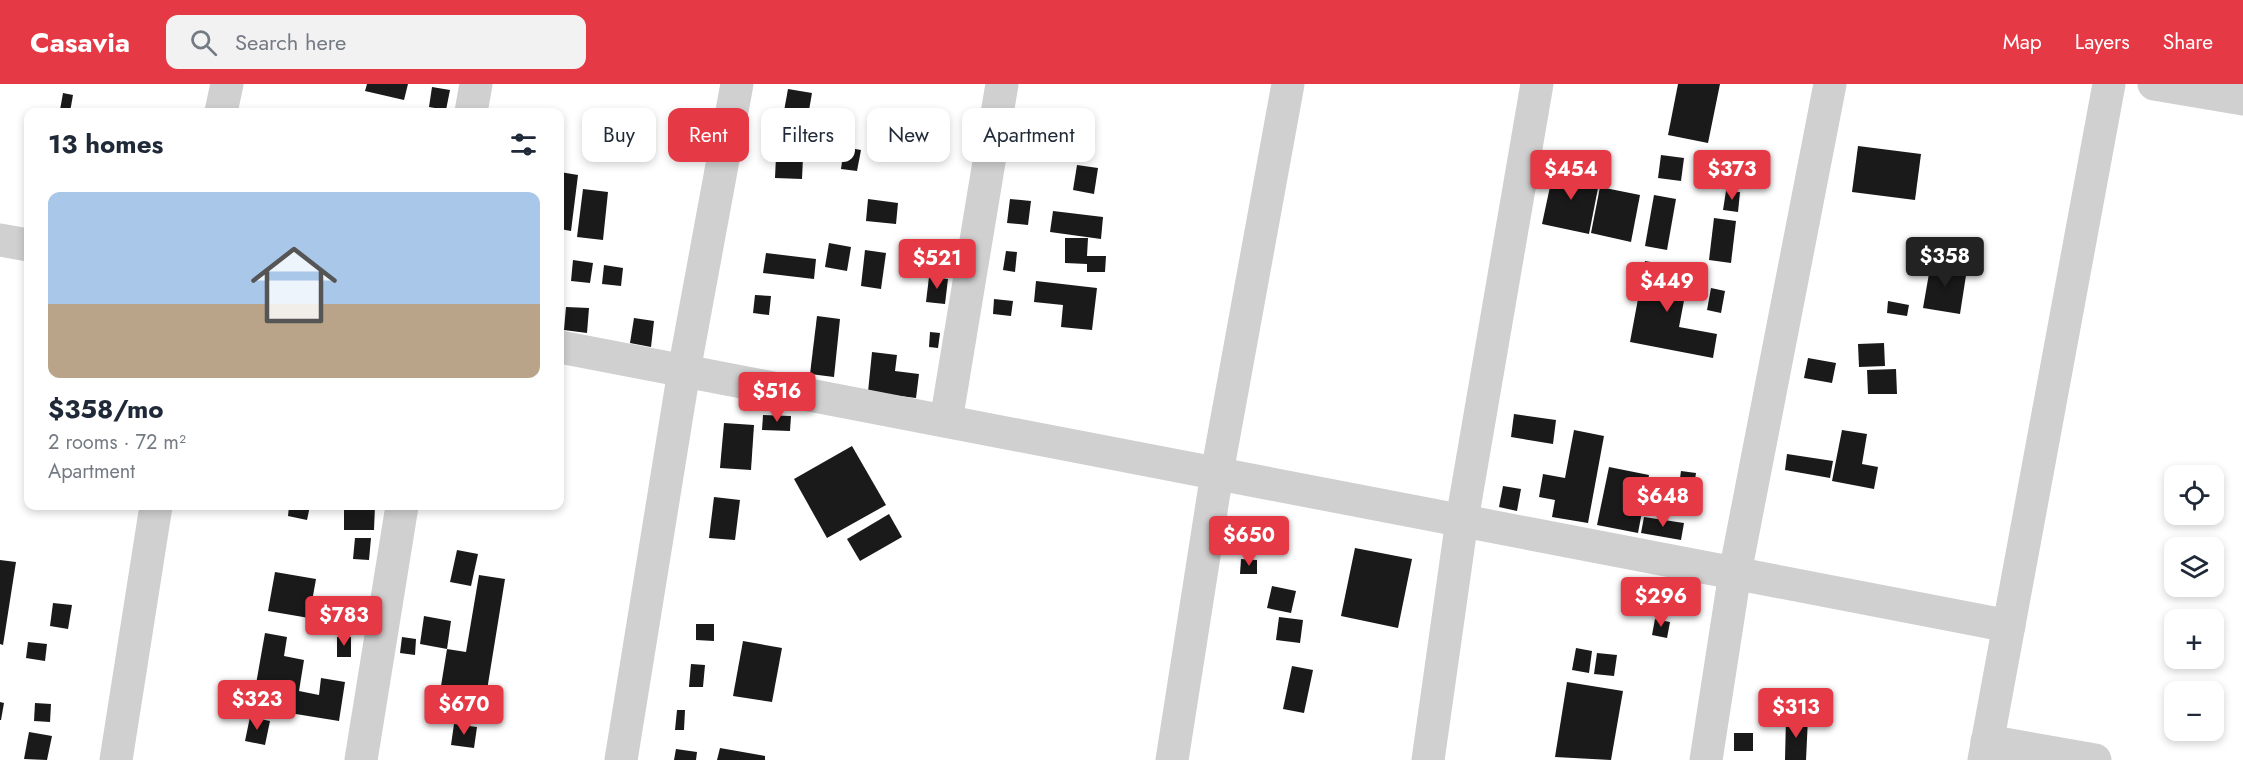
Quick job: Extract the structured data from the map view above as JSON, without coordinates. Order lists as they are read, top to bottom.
{
  "page": {
    "header": "Casavia",
    "search": "Search here",
    "nav": ["Map", "Layers", "Share"],
    "chip": [
      "Buy",
      "Rent",
      "Filters",
      "New",
      "Apartment"
    ],
    "heading": "13 homes",
    "price": [
      "$454",
      "$373",
      "$358",
      "$521",
      "$449",
      "$516",
      "$648",
      "$650",
      "$296",
      "$783",
      "$323",
      "$670",
      "$313"
    ],
    "list": [
      {
        "name": "$358/mo",
        "note": "2 rooms · 72 m² · Apartment"
      }
    ],
    "map_buttons": ["+", "−"]
  }
}
